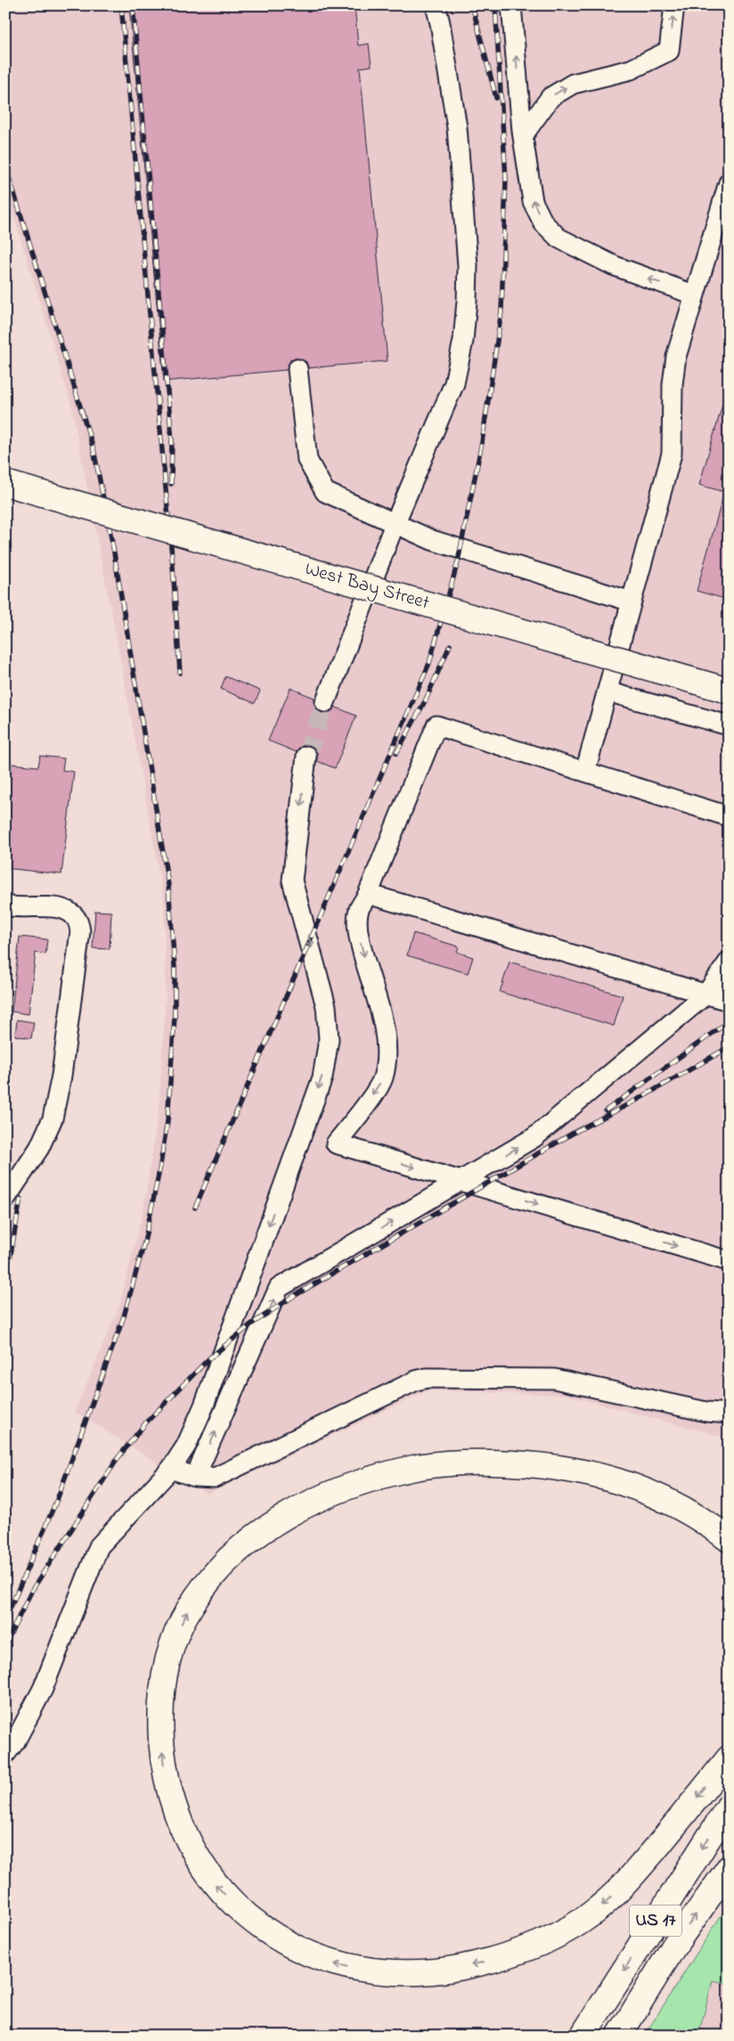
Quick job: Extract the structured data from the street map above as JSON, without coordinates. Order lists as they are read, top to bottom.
{
  "streets": {
    "main road": ["West Bay Street", "US 17"]
  }
}
